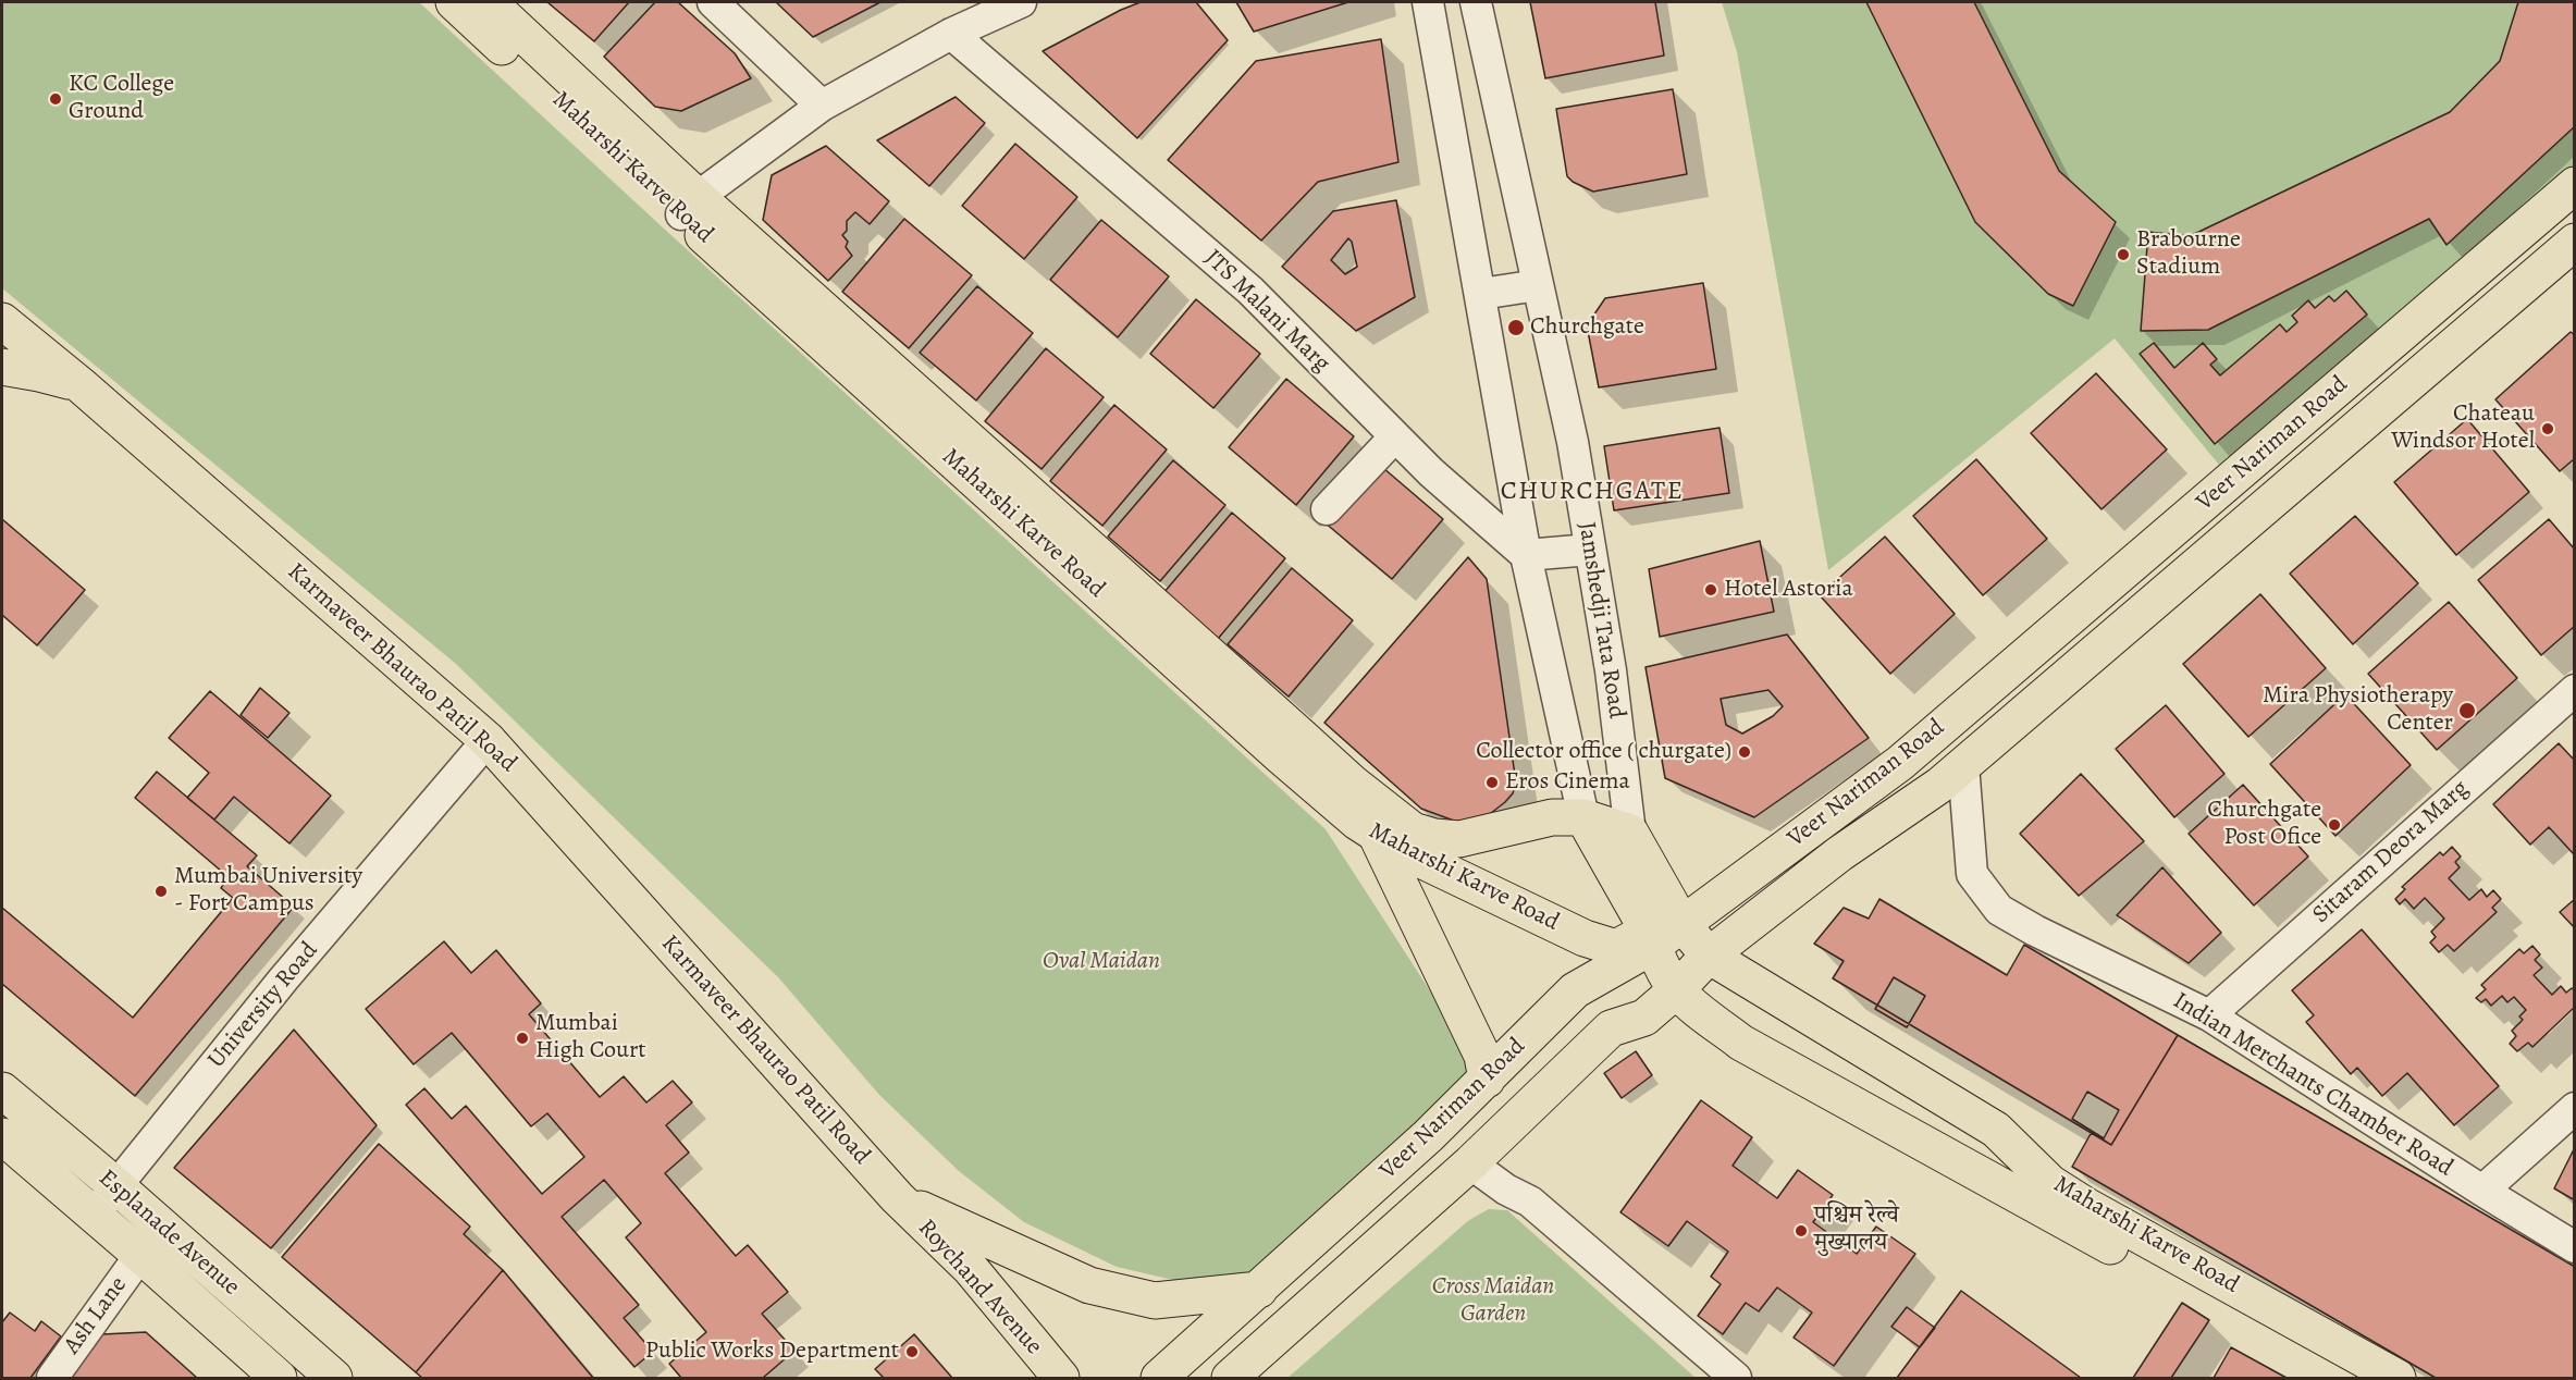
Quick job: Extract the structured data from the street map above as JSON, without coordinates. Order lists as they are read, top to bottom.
{
  "streets": {
    "main road": [
      "Maharshi Karve Road",
      "Veer Nariman Road",
      "Jamshedji Tata Road",
      "Karmaveer Bhaurao Patil Road",
      "Esplanade Avenue",
      "Roychand Avenue"
    ],
    "street": [
      "JTS Malani Marg",
      "Sitaram Deora Marg",
      "University Road",
      "Indian Merchants Chamber Road",
      "Ash Lane"
    ]
  },
  "crossings": [
    ["Maharshi Karve Road", "Veer Nariman Road"],
    ["Maharshi Karve Road", "Jamshedji Tata Road"],
    ["Veer Nariman Road", "Jamshedji Tata Road"],
    ["Veer Nariman Road", "Indian Merchants Chamber Road"],
    ["Karmaveer Bhaurao Patil Road", "University Road"],
    ["Karmaveer Bhaurao Patil Road", "Roychand Avenue"],
    ["Sitaram Deora Marg", "Indian Merchants Chamber Road"],
    ["University Road", "Esplanade Avenue"]
  ],
  "districts": ["CHURCHGATE"],
  "parks": ["Oval Maidan", "Cross Maidan Garden"],
  "places": [
    "KC College Ground",
    "Brabourne Stadium",
    "Churchgate",
    "Chateau Windsor Hotel",
    "Hotel Astoria",
    "Mira Physiotherapy Center",
    "Collector office ( churgate)",
    "Eros Cinema",
    "Churchgate Post Ofice",
    "Mumbai University - Fort Campus",
    "Mumbai High Court",
    "पश्चिम रेल्वे मुख्यालय",
    "Public Works Department"
  ]
}
